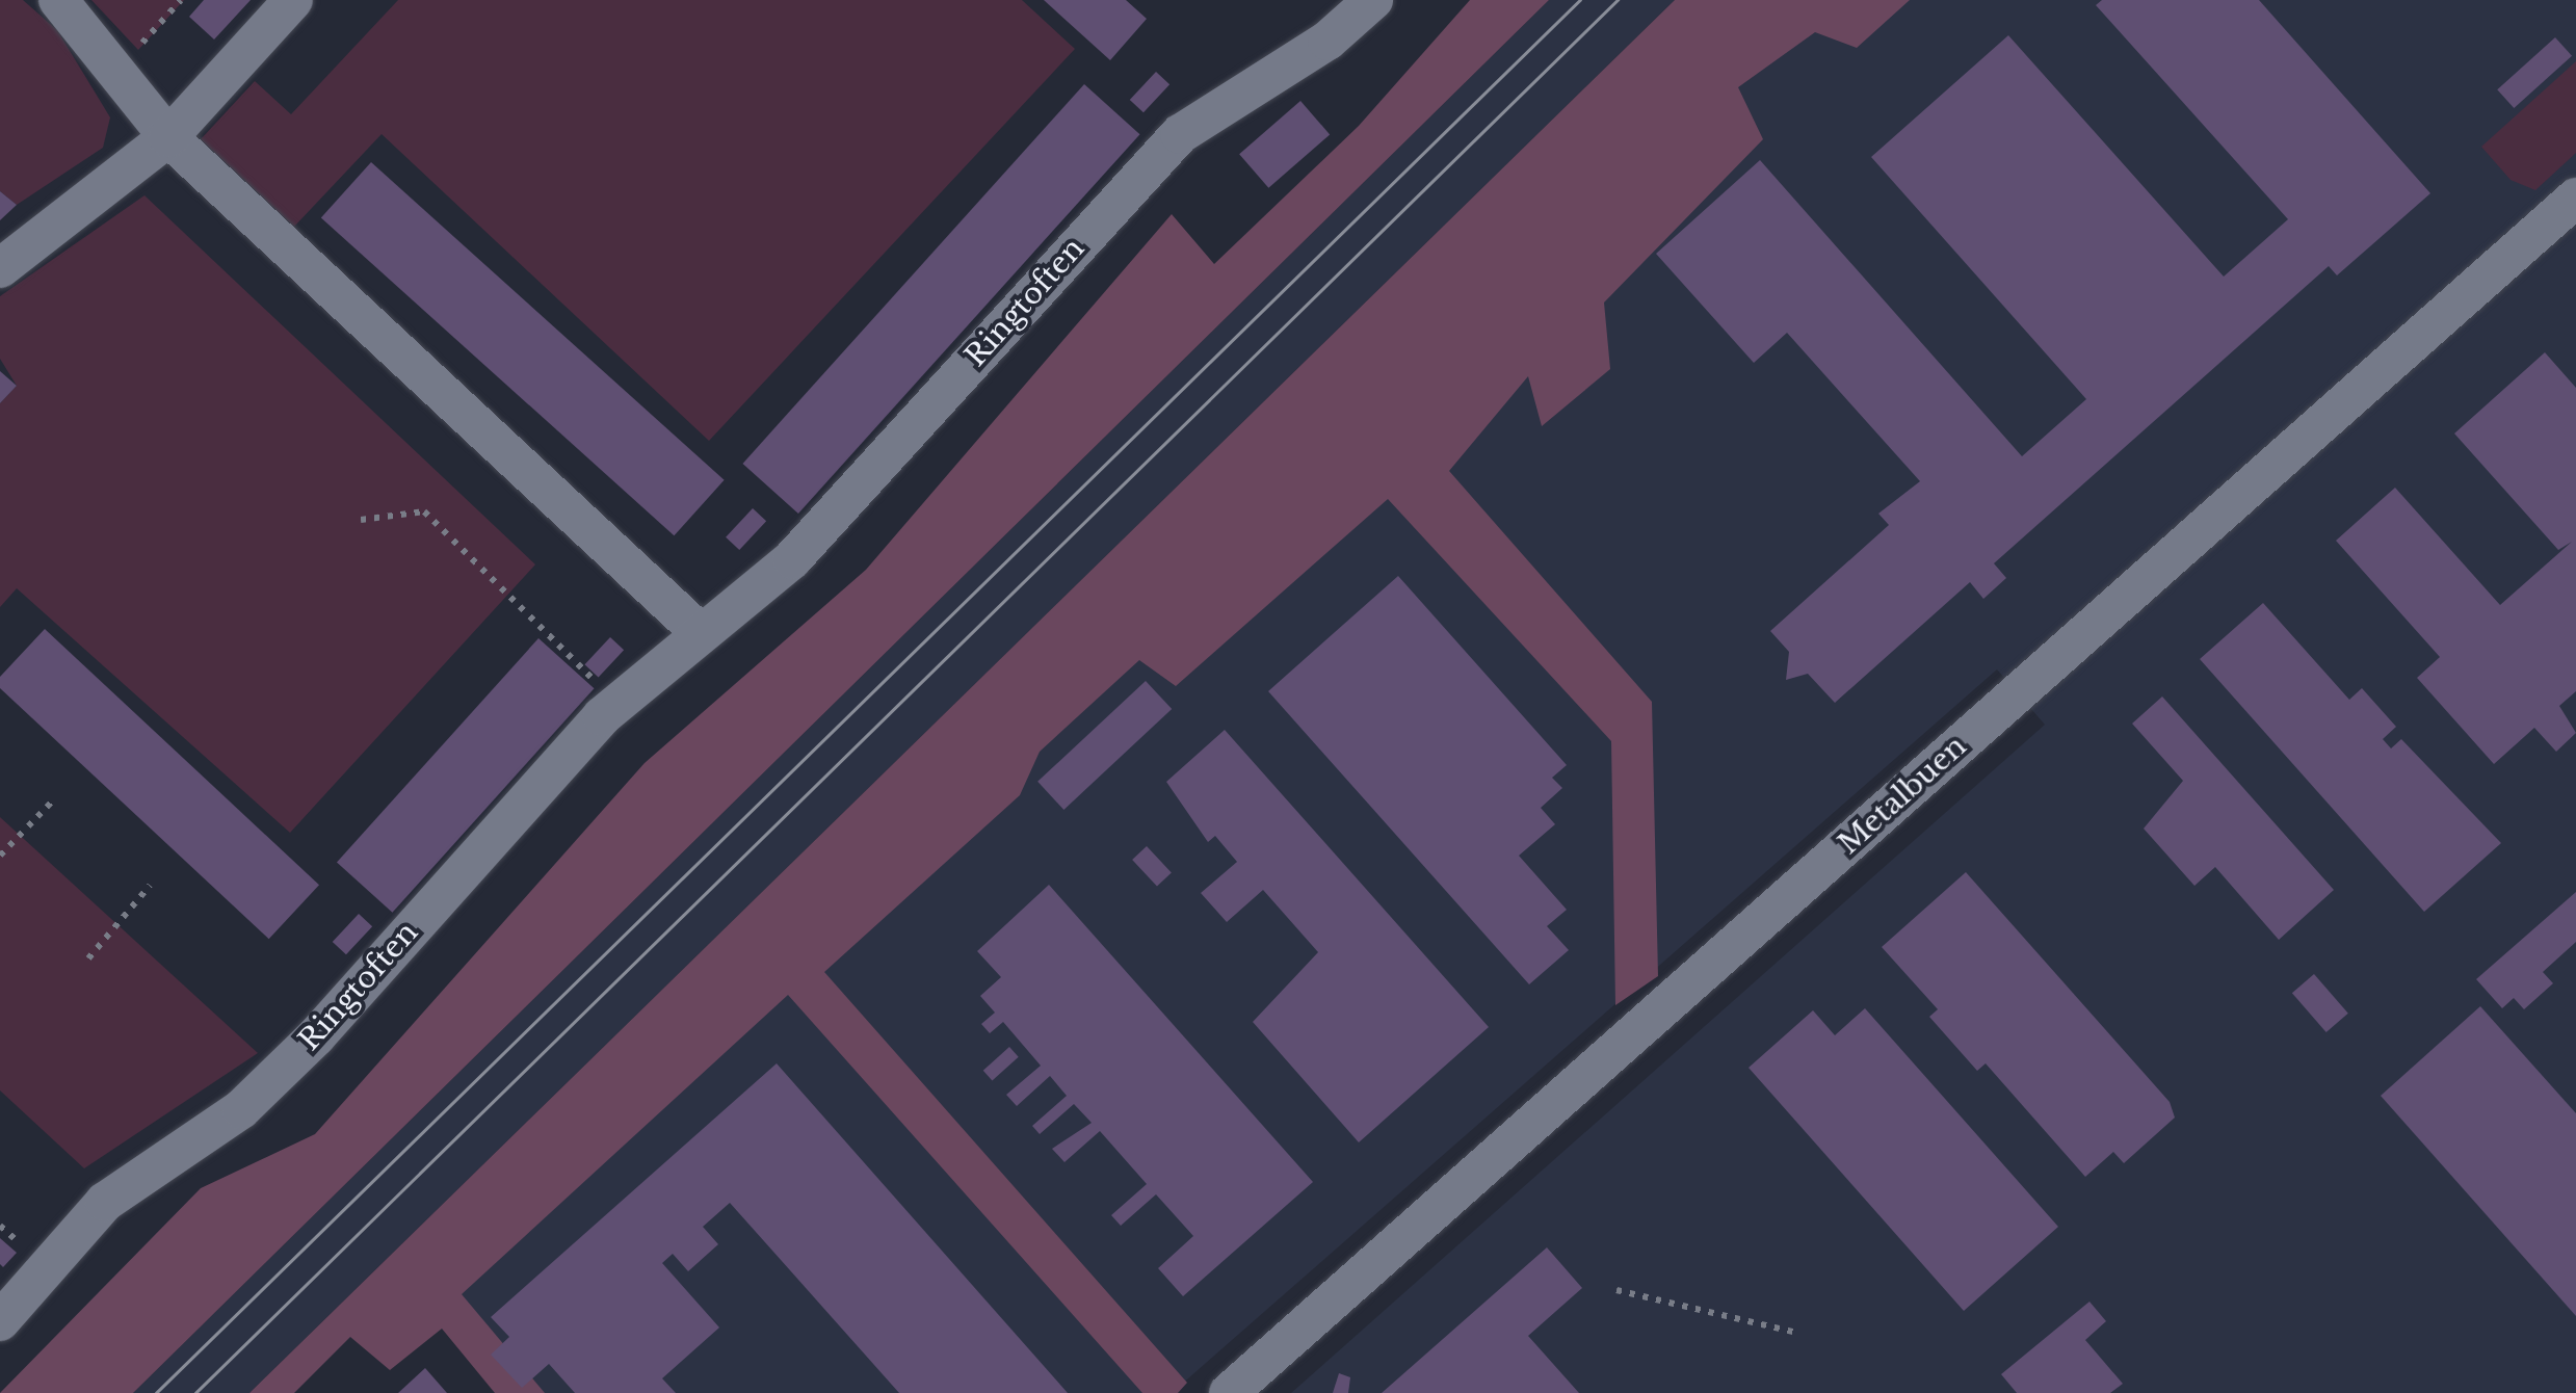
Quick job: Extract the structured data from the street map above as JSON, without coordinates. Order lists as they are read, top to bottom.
{
  "streets": {
    "street": ["Ringtoften", "Metalbuen"]
  }
}
